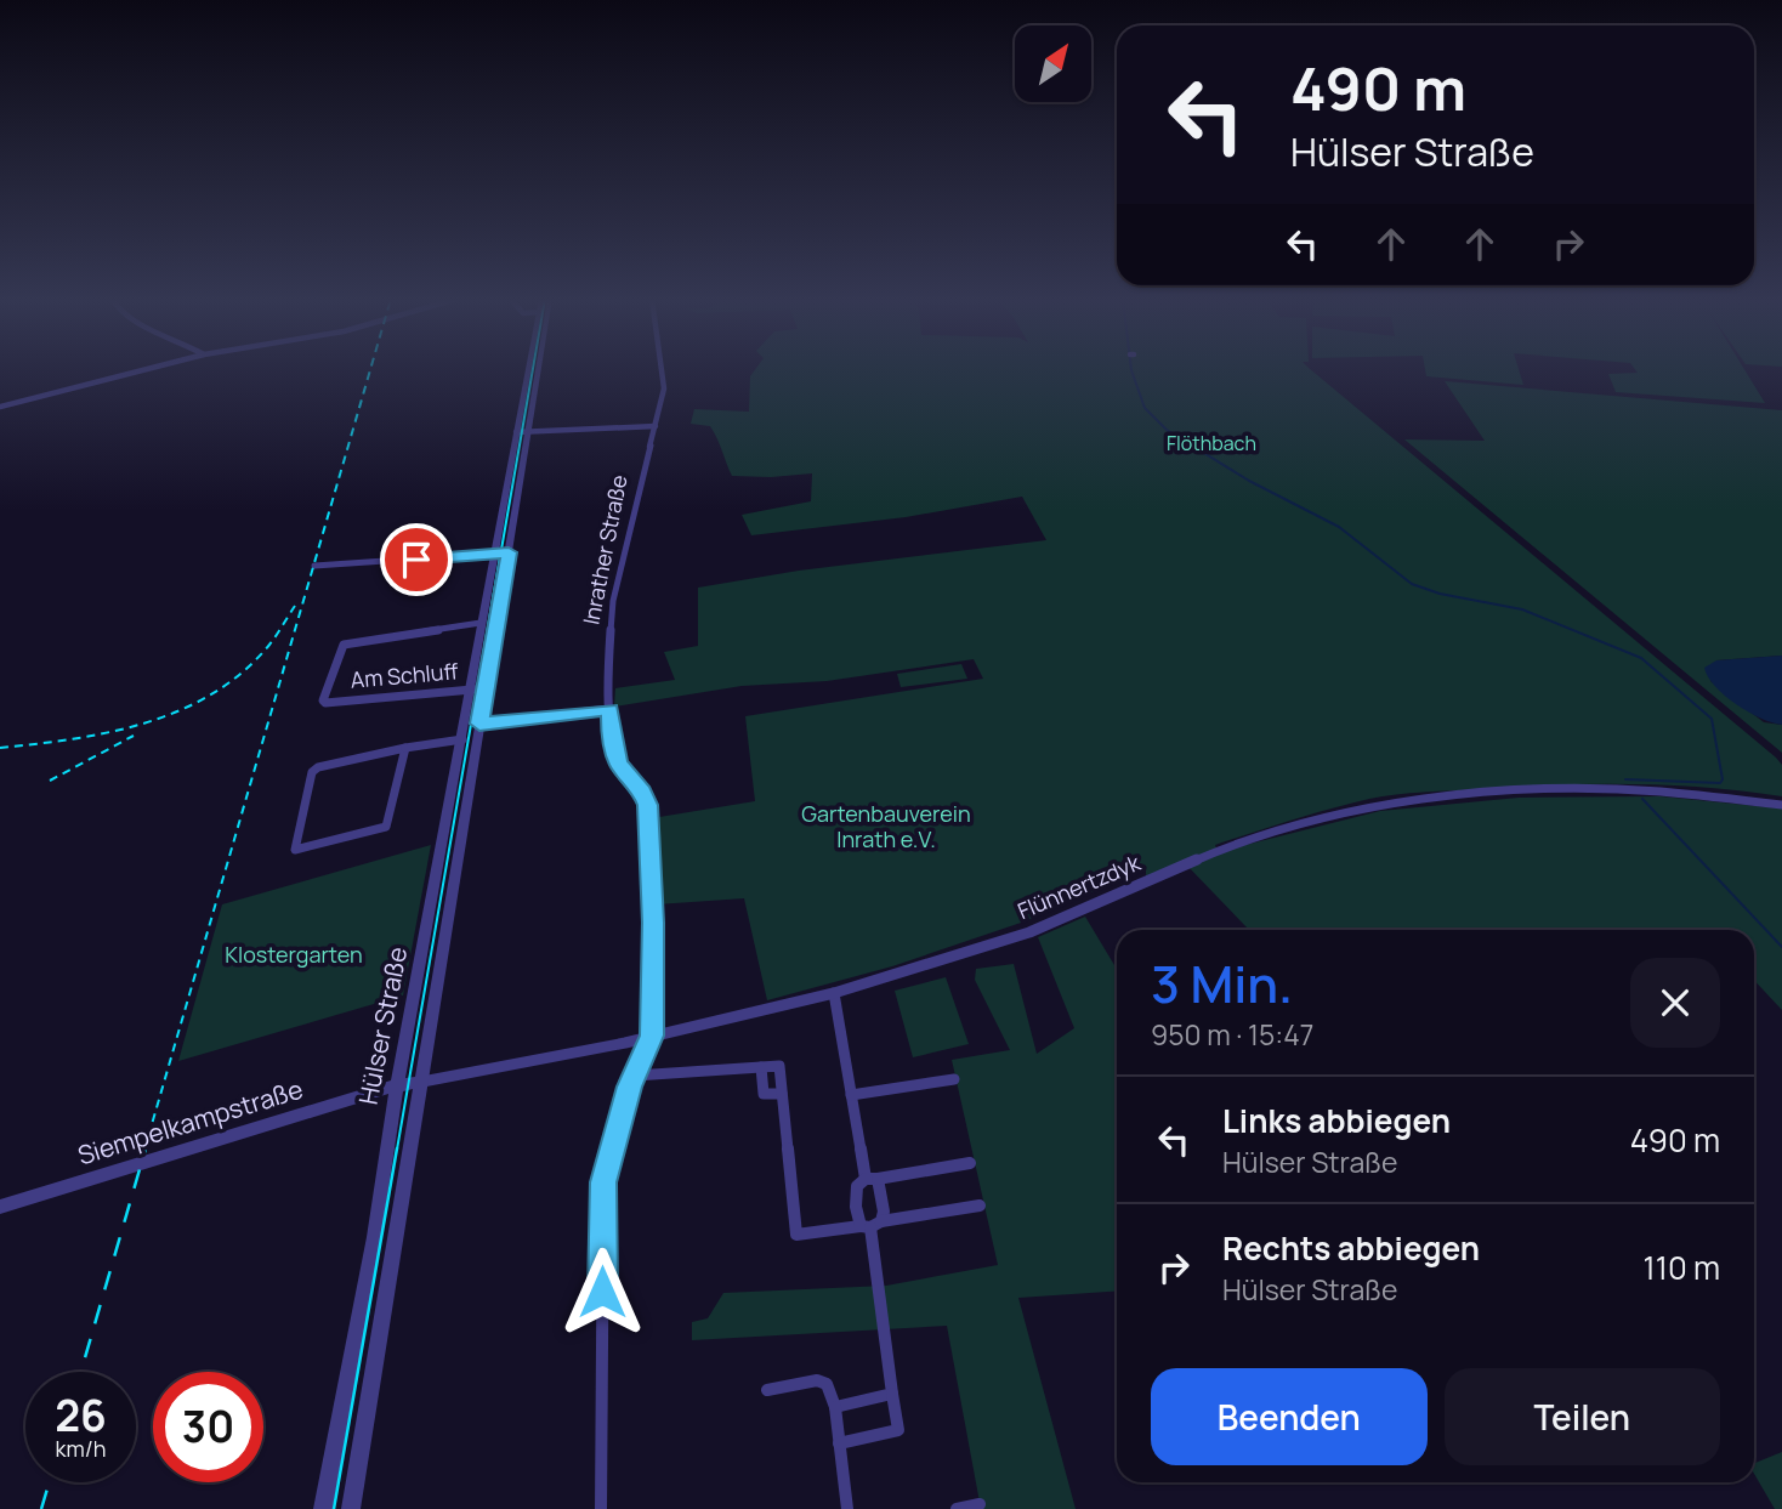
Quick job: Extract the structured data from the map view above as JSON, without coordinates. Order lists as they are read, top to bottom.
{
  "streets": {
    "street": [
      "Inrather Straße",
      "Am Schluff",
      "Flünnertzdyk",
      "Hülser Straße",
      "Siempelkampstraße"
    ]
  },
  "crossings": [
    ["Inrather Straße", "Flünnertzdyk"],
    ["Am Schluff", "Hülser Straße"],
    ["Flünnertzdyk", "Hülser Straße"],
    ["Flünnertzdyk", "Siempelkampstraße"],
    ["Hülser Straße", "Siempelkampstraße"]
  ],
  "parks": ["Flöthbach", "Gartenbauverein Inrath e.V.", "Klostergarten"],
  "north": "top right",
  "page": {
    "turn": ["490 m", "Hülser Straße"],
    "heading": ["3 Min.", "950 m · 15:47"],
    "list": [
      {
        "name": "Links abbiegen",
        "note": "Hülser Straße",
        "value": "490 m"
      },
      {
        "name": "Rechts abbiegen",
        "note": "Hülser Straße",
        "value": "110 m"
      }
    ],
    "buttons": ["Beenden", "Teilen"],
    "speed": "26 km/h",
    "limit": "30"
  }
}
